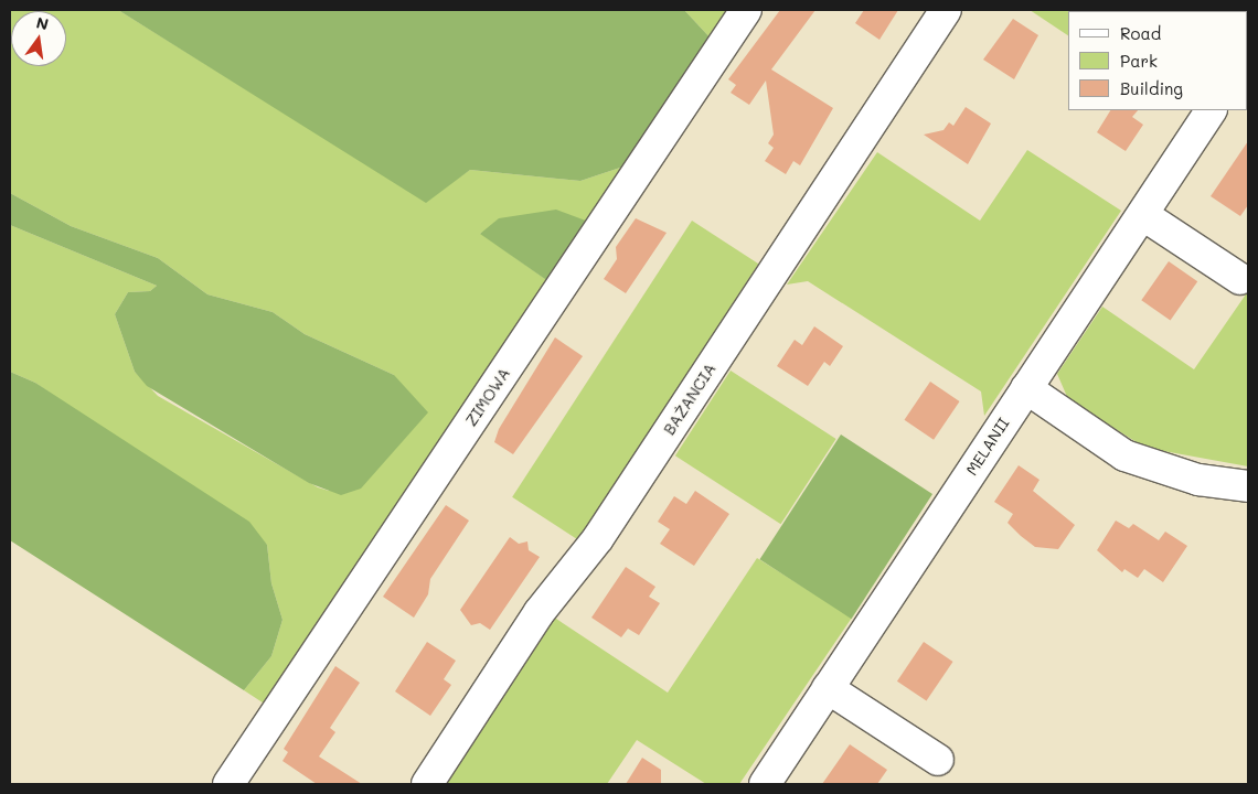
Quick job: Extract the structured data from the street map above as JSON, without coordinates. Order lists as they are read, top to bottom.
{
  "streets": {
    "street": ["ZIMOWA", "BAŻANCIA", "MELANII"]
  },
  "legend": ["Road", "Park", "Building"],
  "north": "top"
}
